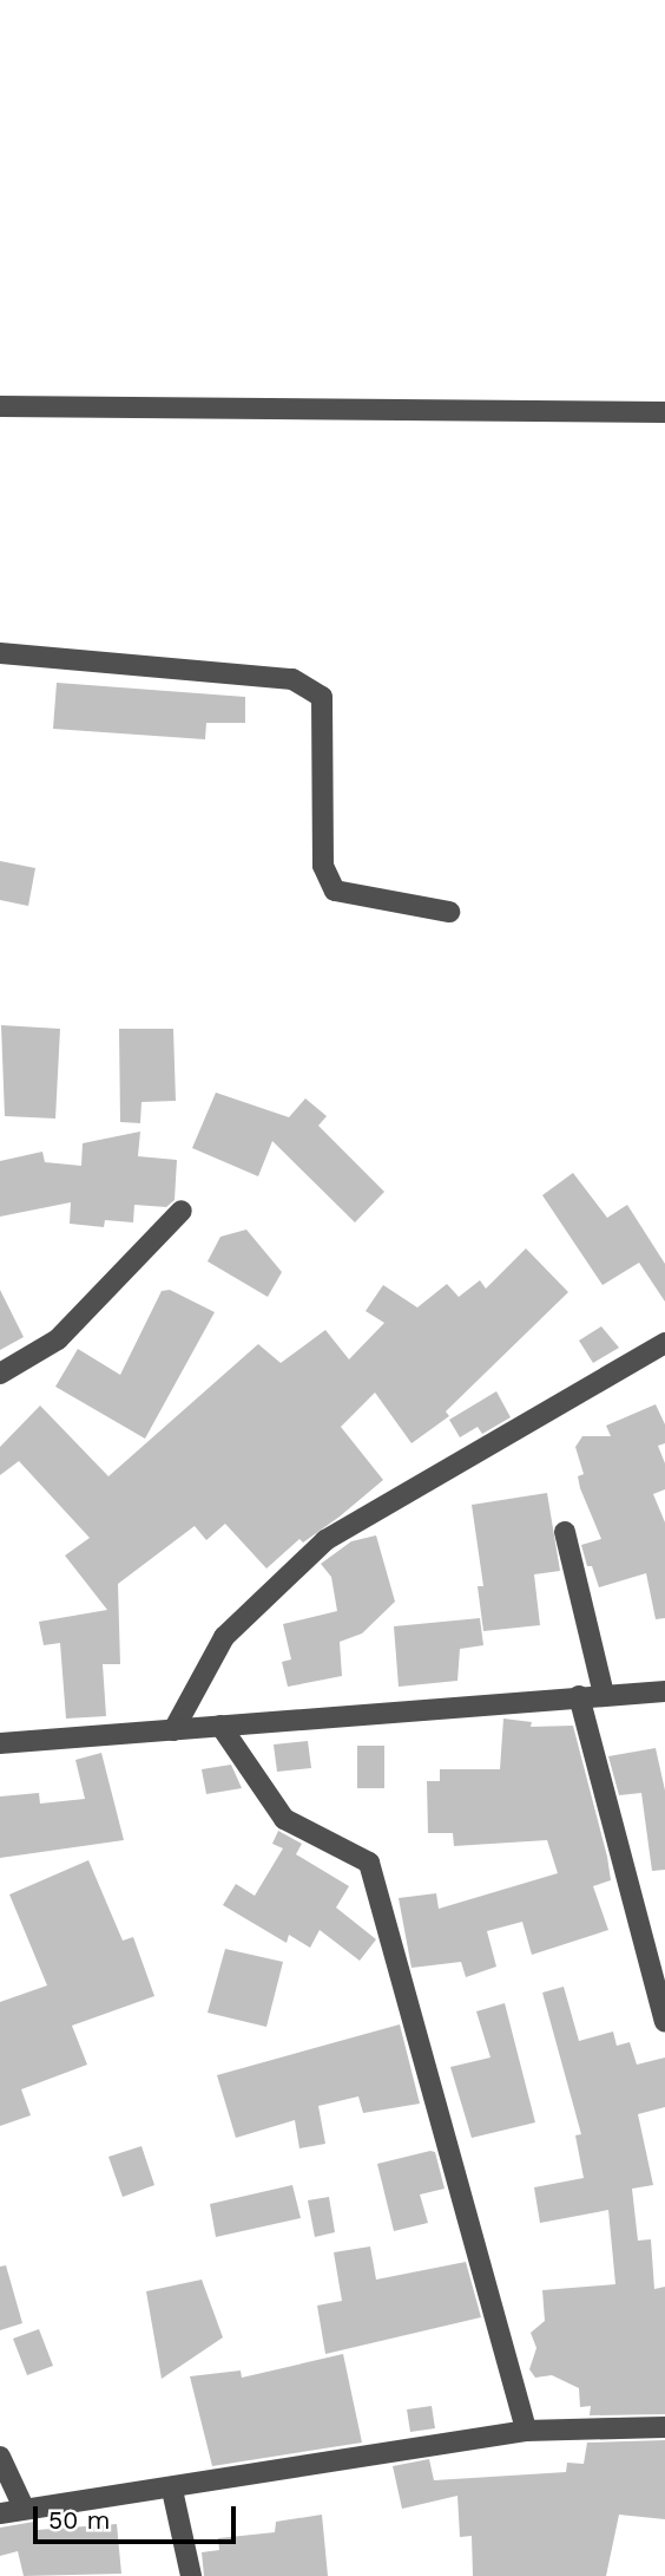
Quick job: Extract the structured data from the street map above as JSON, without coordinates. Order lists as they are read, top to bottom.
{
  "scale_bar": "50 m"
}
